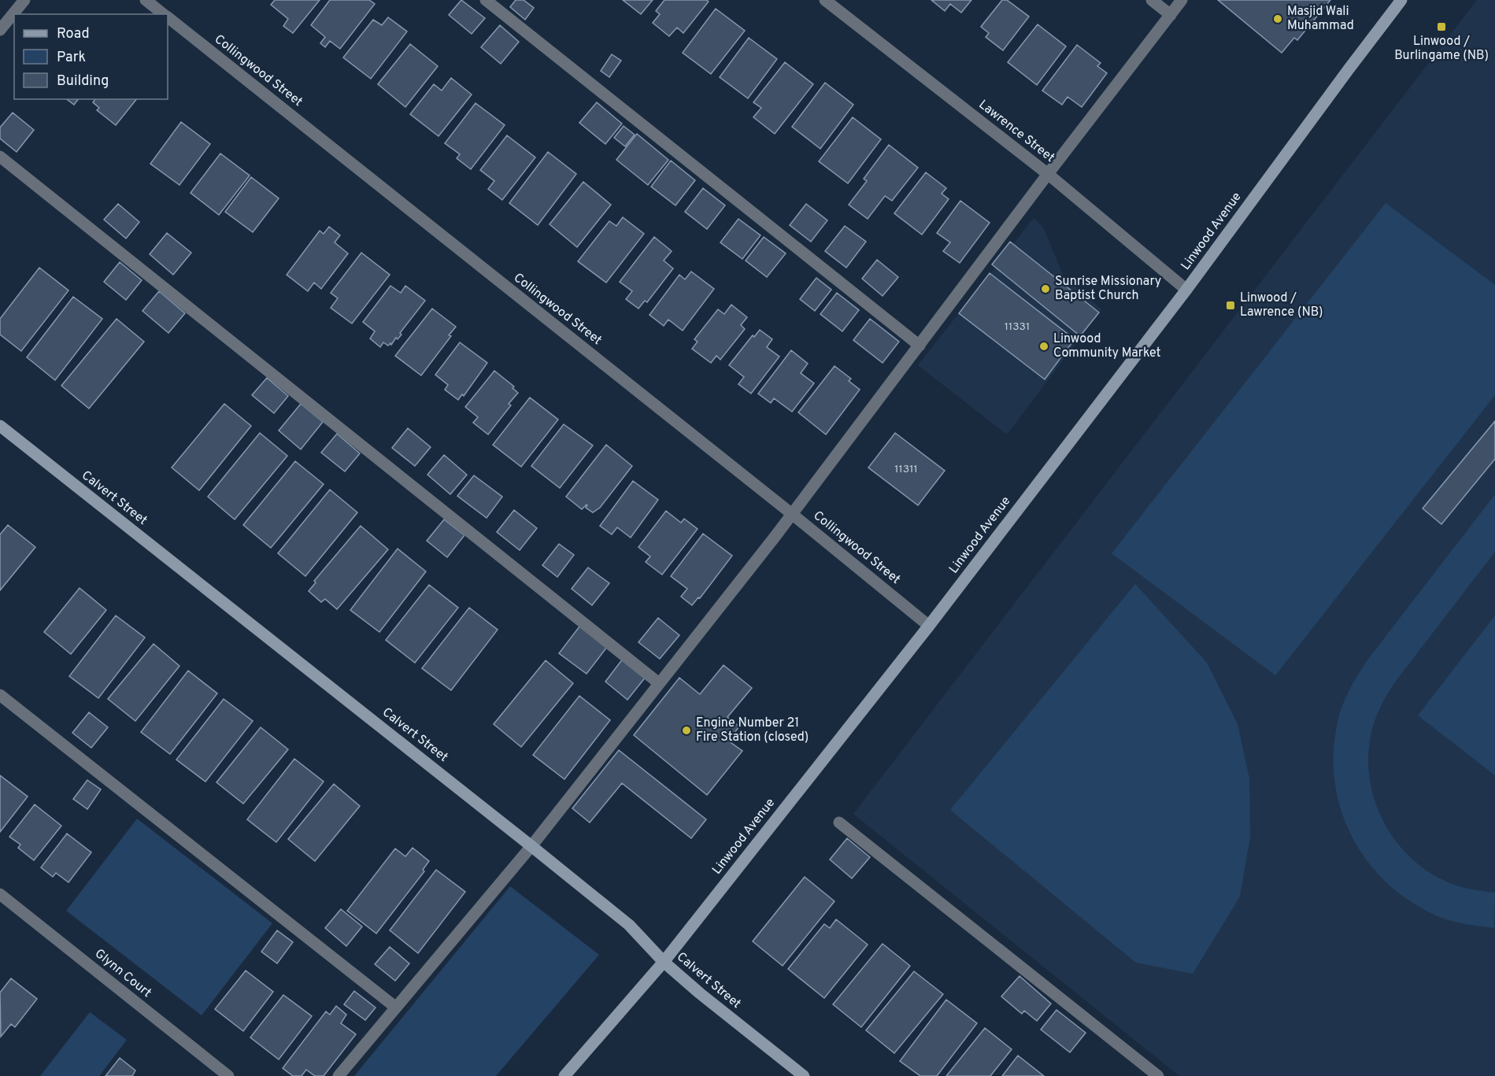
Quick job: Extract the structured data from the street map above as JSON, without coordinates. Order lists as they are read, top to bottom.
{
  "streets": {
    "street": [
      "Collingwood Street",
      "Lawrence Street",
      "Linwood Avenue",
      "Calvert Street",
      "Glynn Court"
    ]
  },
  "crossings": [
    ["Collingwood Street", "Linwood Avenue"],
    ["Lawrence Street", "Linwood Avenue"],
    ["Linwood Avenue", "Calvert Street"]
  ],
  "places": {
    "other": [
      "Masjid Wali Muhammad",
      "Sunrise Missionary Baptist Church",
      "Linwood Community Market",
      "Engine Number 21 Fire Station (closed)"
    ],
    "transit": ["Linwood / Burlingame (NB)", "Linwood / Lawrence (NB)"]
  },
  "house_numbers": ["11331", "11311"],
  "legend": ["Road", "Park", "Building"]
}
